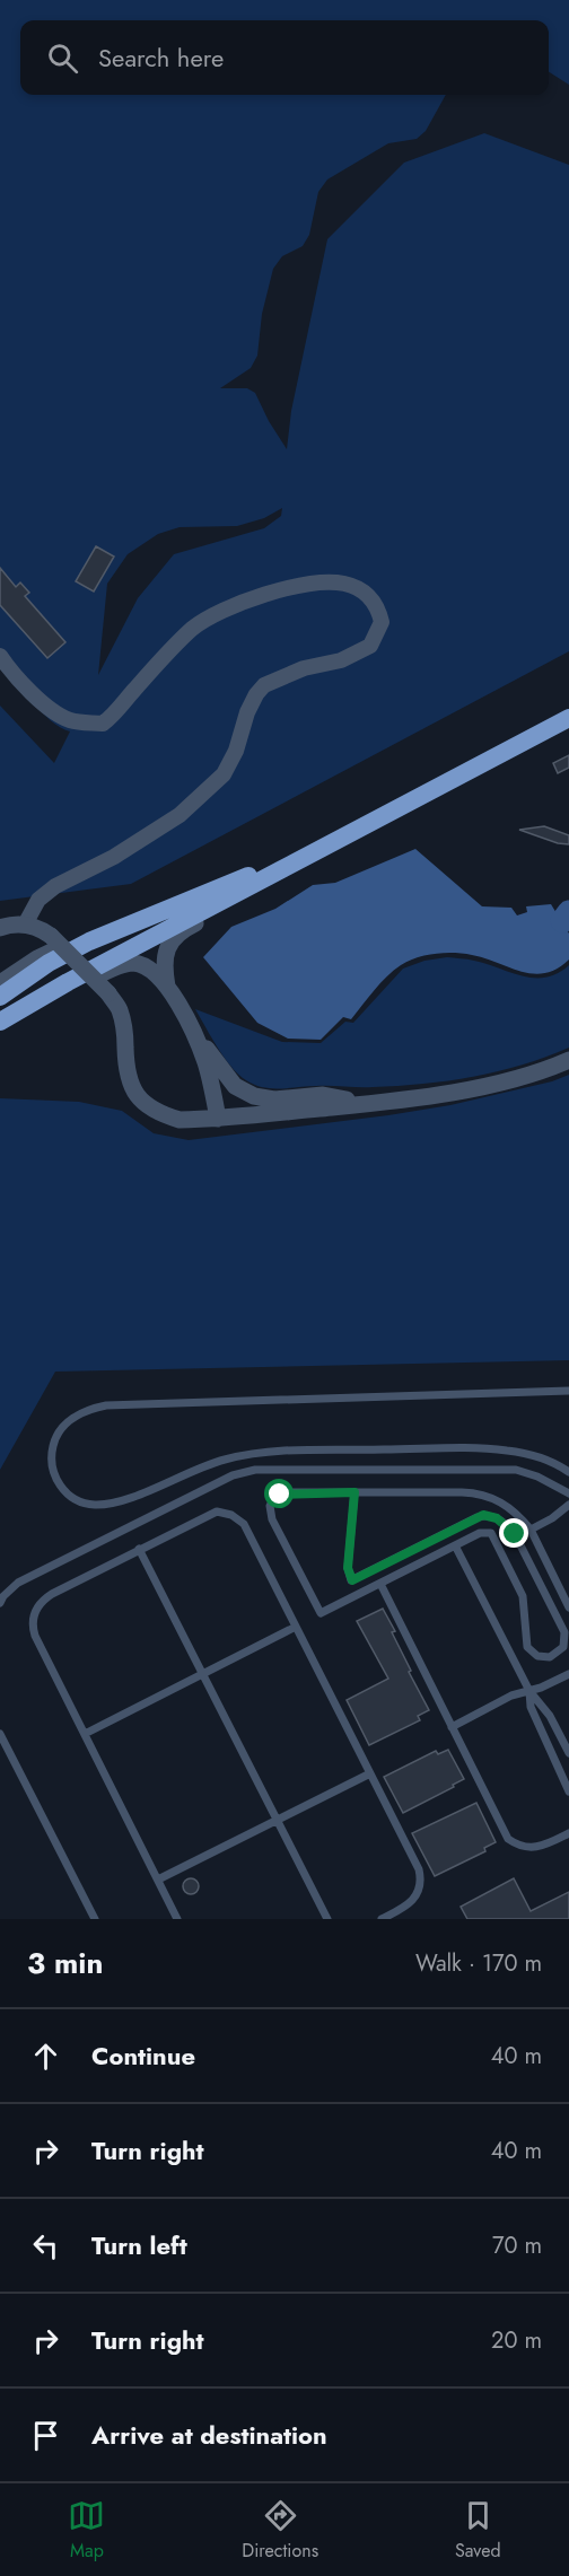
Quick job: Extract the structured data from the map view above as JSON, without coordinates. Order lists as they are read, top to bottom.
{
  "page": {
    "search": "Search here",
    "heading": ["3 min", "Walk · 170 m"],
    "list": [
      ["Continue", "40 m"],
      ["Turn right", "40 m"],
      ["Turn left", "70 m"],
      ["Turn right", "20 m"],
      "Arrive at destination"
    ],
    "nav": ["Map", "Directions", "Saved"]
  }
}
